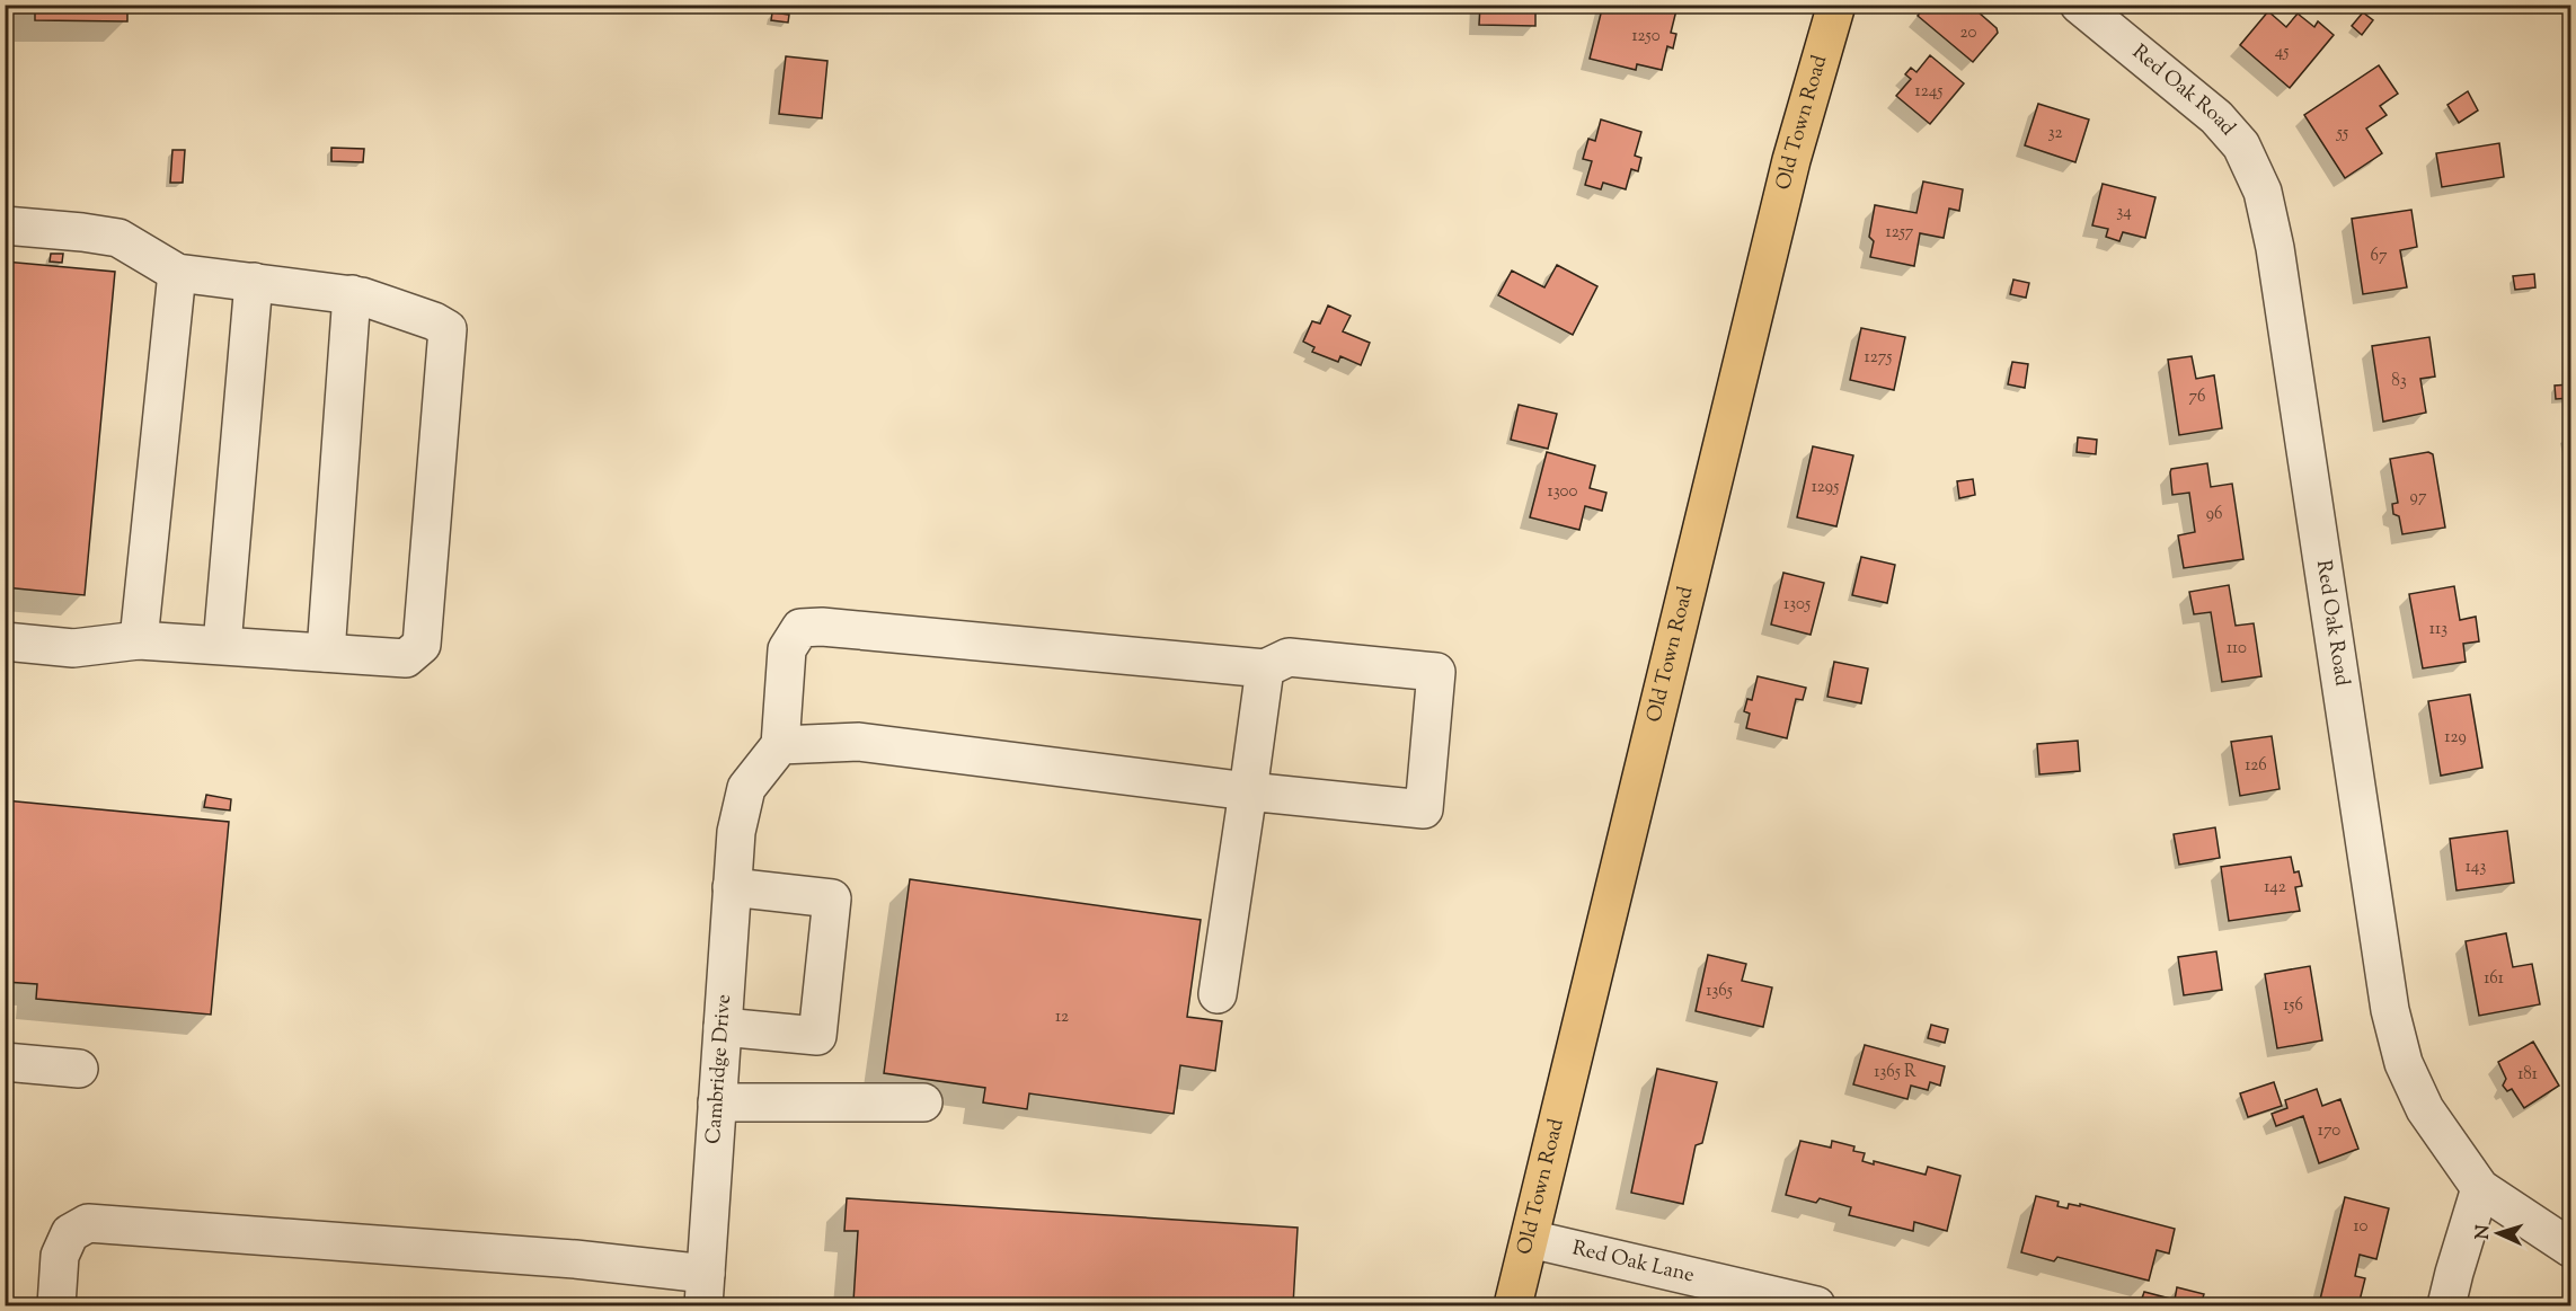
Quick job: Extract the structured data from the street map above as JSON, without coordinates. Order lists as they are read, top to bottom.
{
  "streets": {
    "main road": ["Old Town Road"],
    "street": ["Red Oak Road", "Cambridge Drive", "Red Oak Lane"]
  },
  "crossings": [
    ["Old Town Road", "Red Oak Lane"]
  ],
  "house_numbers": [
    "20",
    "1250",
    "45",
    "1245",
    "32",
    "55",
    "34",
    "1257",
    "67",
    "1275",
    "83",
    "76",
    "1295",
    "1300",
    "97",
    "96",
    "1305",
    "113",
    "110",
    "129",
    "126",
    "143",
    "142",
    "161",
    "1365",
    "156",
    "12",
    "1365 R",
    "181",
    "170",
    "10"
  ],
  "north": "left"
}
